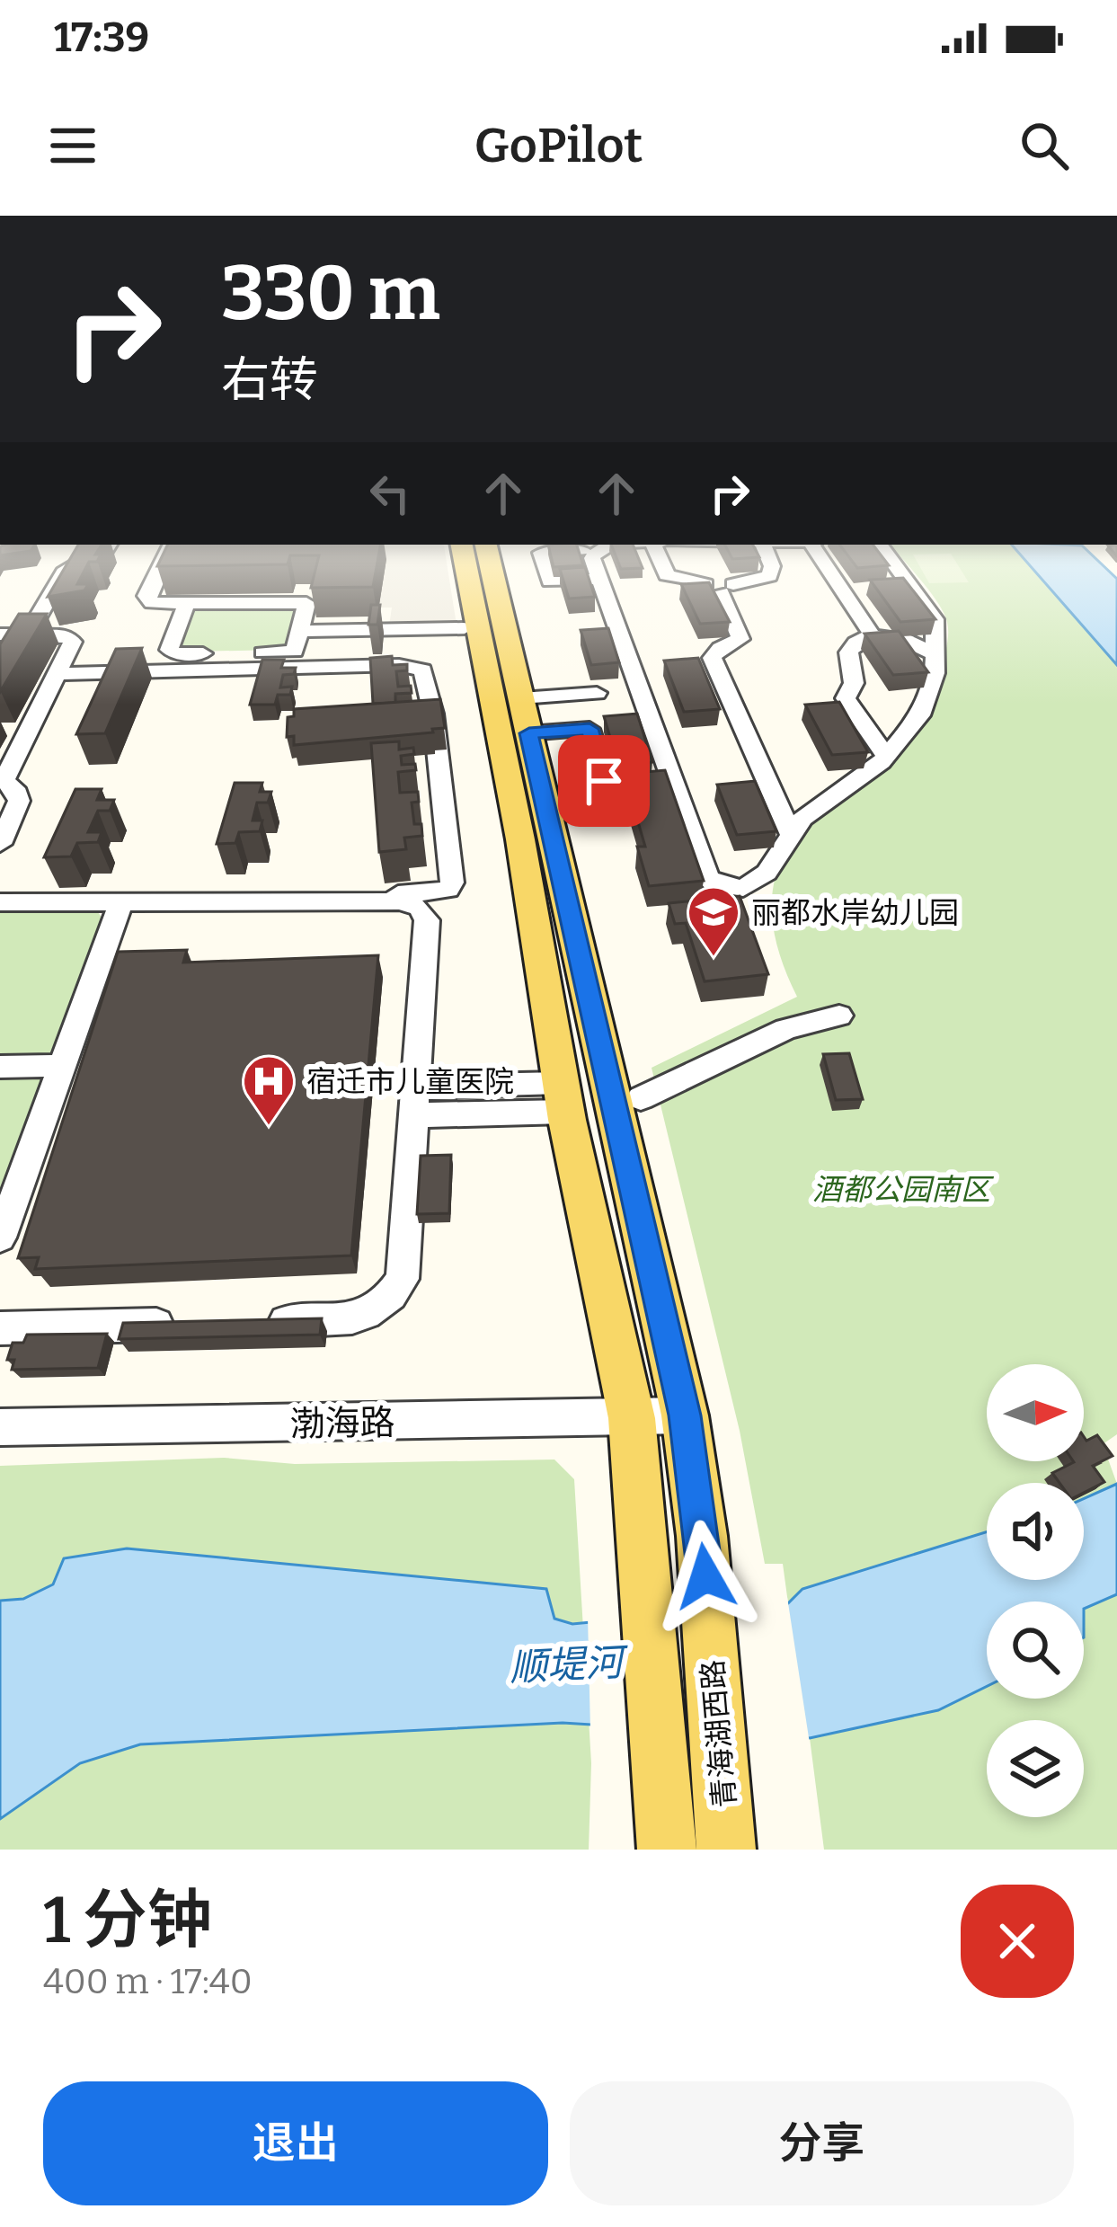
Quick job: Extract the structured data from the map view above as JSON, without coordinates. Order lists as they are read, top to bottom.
{
  "streets": {
    "main road": ["青海湖西路"],
    "street": ["渤海路"]
  },
  "crossings": [
    ["渤海路", "青海湖西路"]
  ],
  "water": ["顺堤河"],
  "parks": ["酒都公园南区"],
  "places": {
    "school or university": ["丽都水岸幼儿园"],
    "hospital": ["宿迁市儿童医院"]
  },
  "north": "right",
  "page": {
    "status": "17:39",
    "header": "GoPilot",
    "turn": ["330 m", "右转"],
    "heading": ["1 分钟", "400 m · 17:40"],
    "buttons": ["退出", "分享"]
  }
}
